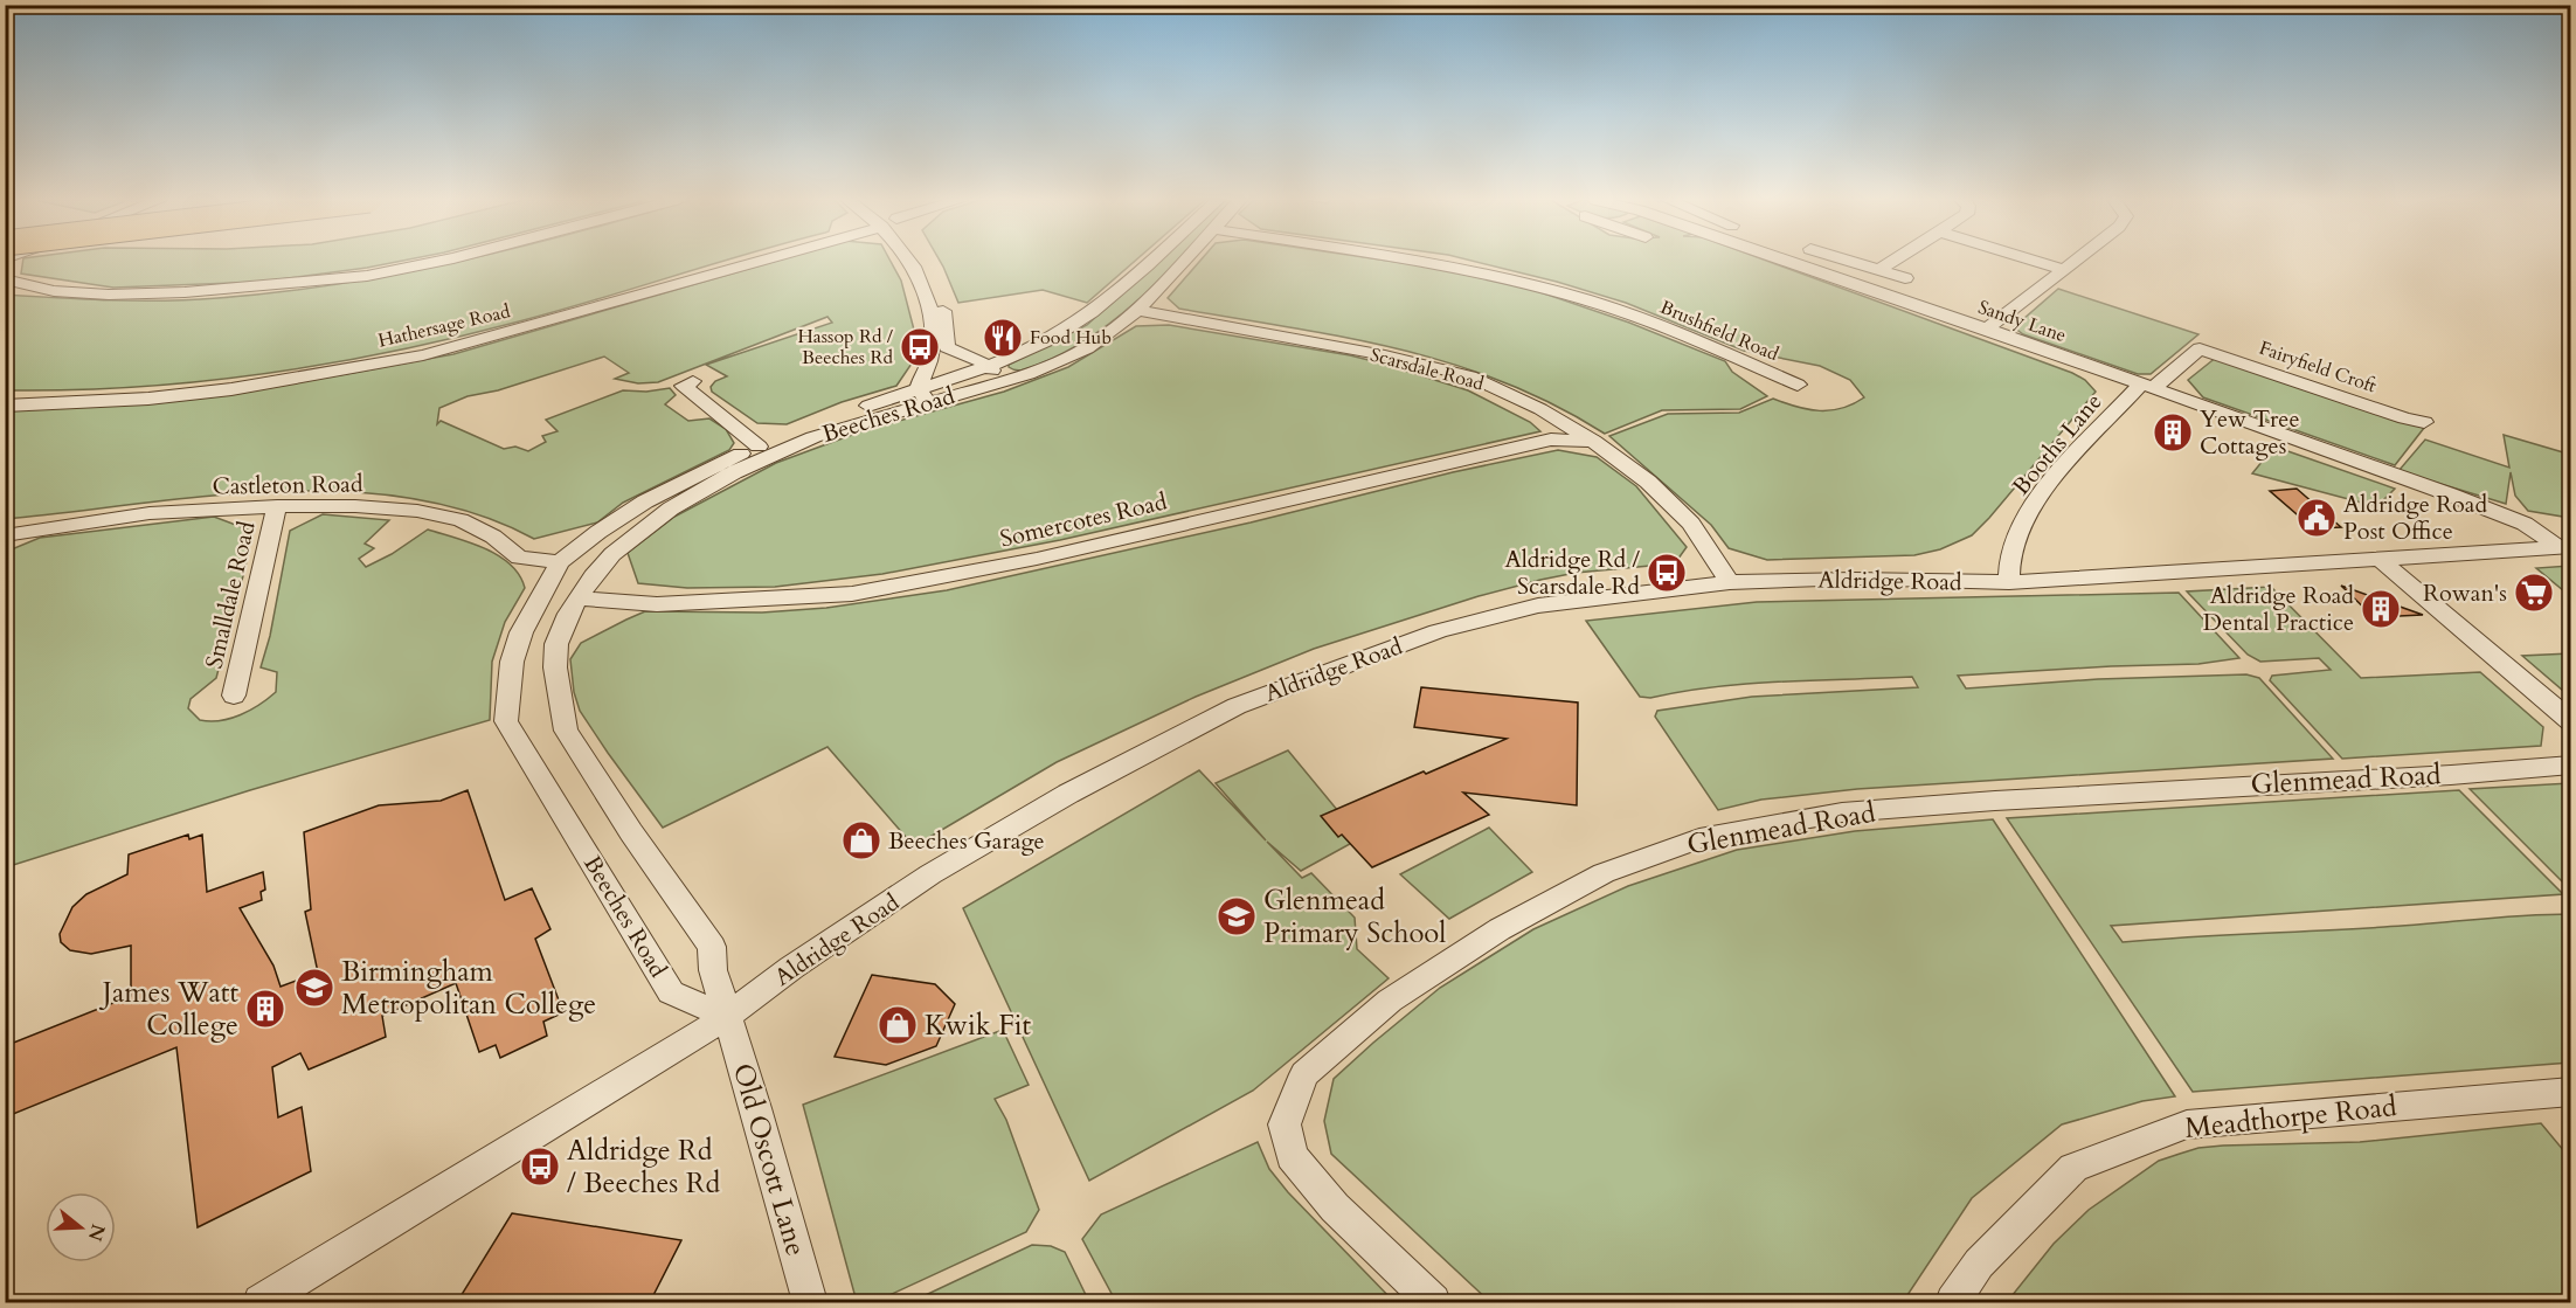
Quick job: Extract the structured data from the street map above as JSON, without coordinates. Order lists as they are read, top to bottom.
{
  "streets": {
    "street": [
      "Sandy Lane",
      "Hathersage Road",
      "Brushfield Road",
      "Fairyfield Croft",
      "Scarsdale Road",
      "Beeches Road",
      "Booths Lane",
      "Castleton Road",
      "Somercotes Road",
      "Aldridge Road",
      "Smalldale Road",
      "Glenmead Road",
      "Meadthorpe Road",
      "Old Oscott Lane"
    ]
  },
  "crossings": [
    ["Sandy Lane", "Booths Lane"],
    ["Sandy Lane", "Aldridge Road"],
    ["Fairyfield Croft", "Booths Lane"],
    ["Scarsdale Road", "Beeches Road"],
    ["Scarsdale Road", "Somercotes Road"],
    ["Scarsdale Road", "Aldridge Road"],
    ["Beeches Road", "Castleton Road"],
    ["Beeches Road", "Somercotes Road"],
    ["Beeches Road", "Aldridge Road"],
    ["Beeches Road", "Old Oscott Lane"],
    ["Booths Lane", "Aldridge Road"],
    ["Castleton Road", "Smalldale Road"],
    ["Aldridge Road", "Old Oscott Lane"]
  ],
  "places": {
    "restaurant": ["Food Hub"],
    "bus stop": ["Hassop Rd / Beeches Rd", "Aldridge Rd / Scarsdale Rd", "Aldridge Rd / Beeches Rd"],
    "building": ["Yew Tree Cottages", "Aldridge Road Dental Practice", "James Watt College"],
    "public building": ["Aldridge Road Post Office"],
    "supermarket": ["Rowan's"],
    "shop": ["Beeches Garage", "Kwik Fit"],
    "school or university": ["Glenmead Primary School", "Birmingham Metropolitan College"]
  },
  "north": "right"
}
